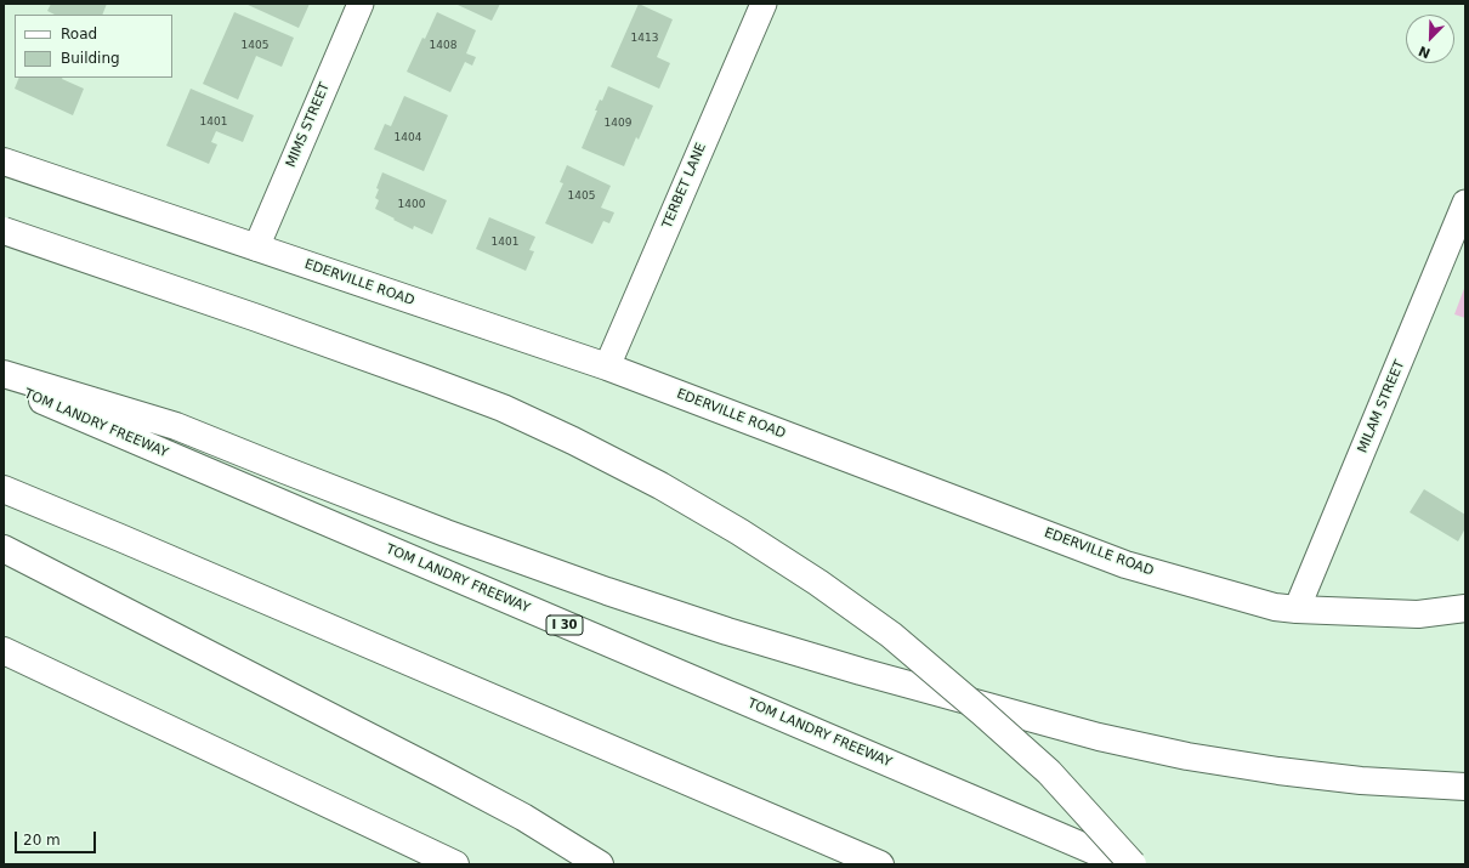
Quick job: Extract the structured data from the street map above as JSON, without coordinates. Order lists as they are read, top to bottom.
{
  "streets": {
    "main road": ["EDERVILLE ROAD", "TOM LANDRY FREEWAY", "I 30"],
    "street": ["MIMS STREET", "TERBET LANE", "MILAM STREET"]
  },
  "crossings": [
    ["MIMS STREET", "EDERVILLE ROAD"],
    ["TERBET LANE", "EDERVILLE ROAD"],
    ["EDERVILLE ROAD", "MILAM STREET"]
  ],
  "house_numbers": [
    "1413",
    "1405",
    "1408",
    "1401",
    "1409",
    "1404",
    "1405",
    "1400",
    "1401"
  ],
  "legend": ["Road", "Building"],
  "scale_bar": "20 m",
  "north": "bottom left"
}
